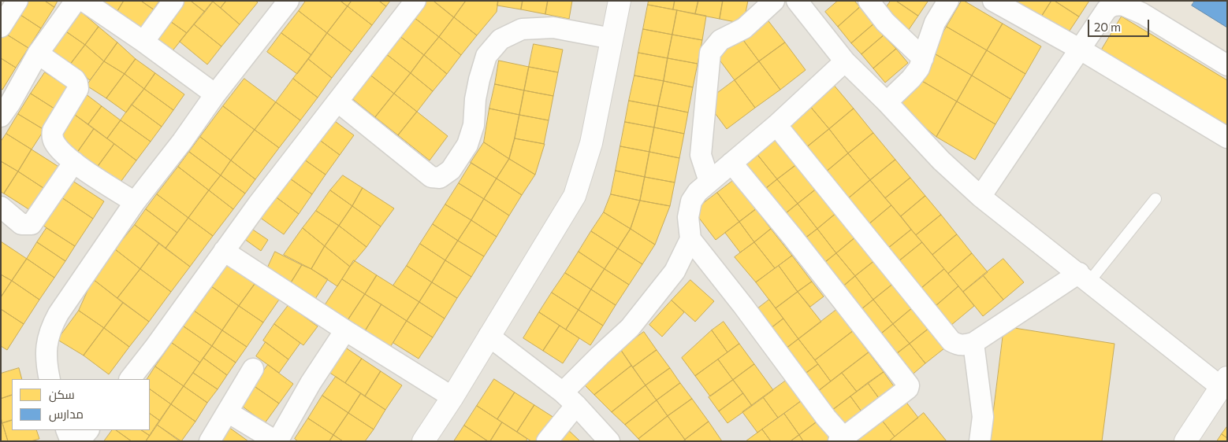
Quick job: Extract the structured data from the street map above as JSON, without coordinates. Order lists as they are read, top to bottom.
{
  "legend": ["سكن", "مدارس"],
  "scale_bar": "20 m"
}
